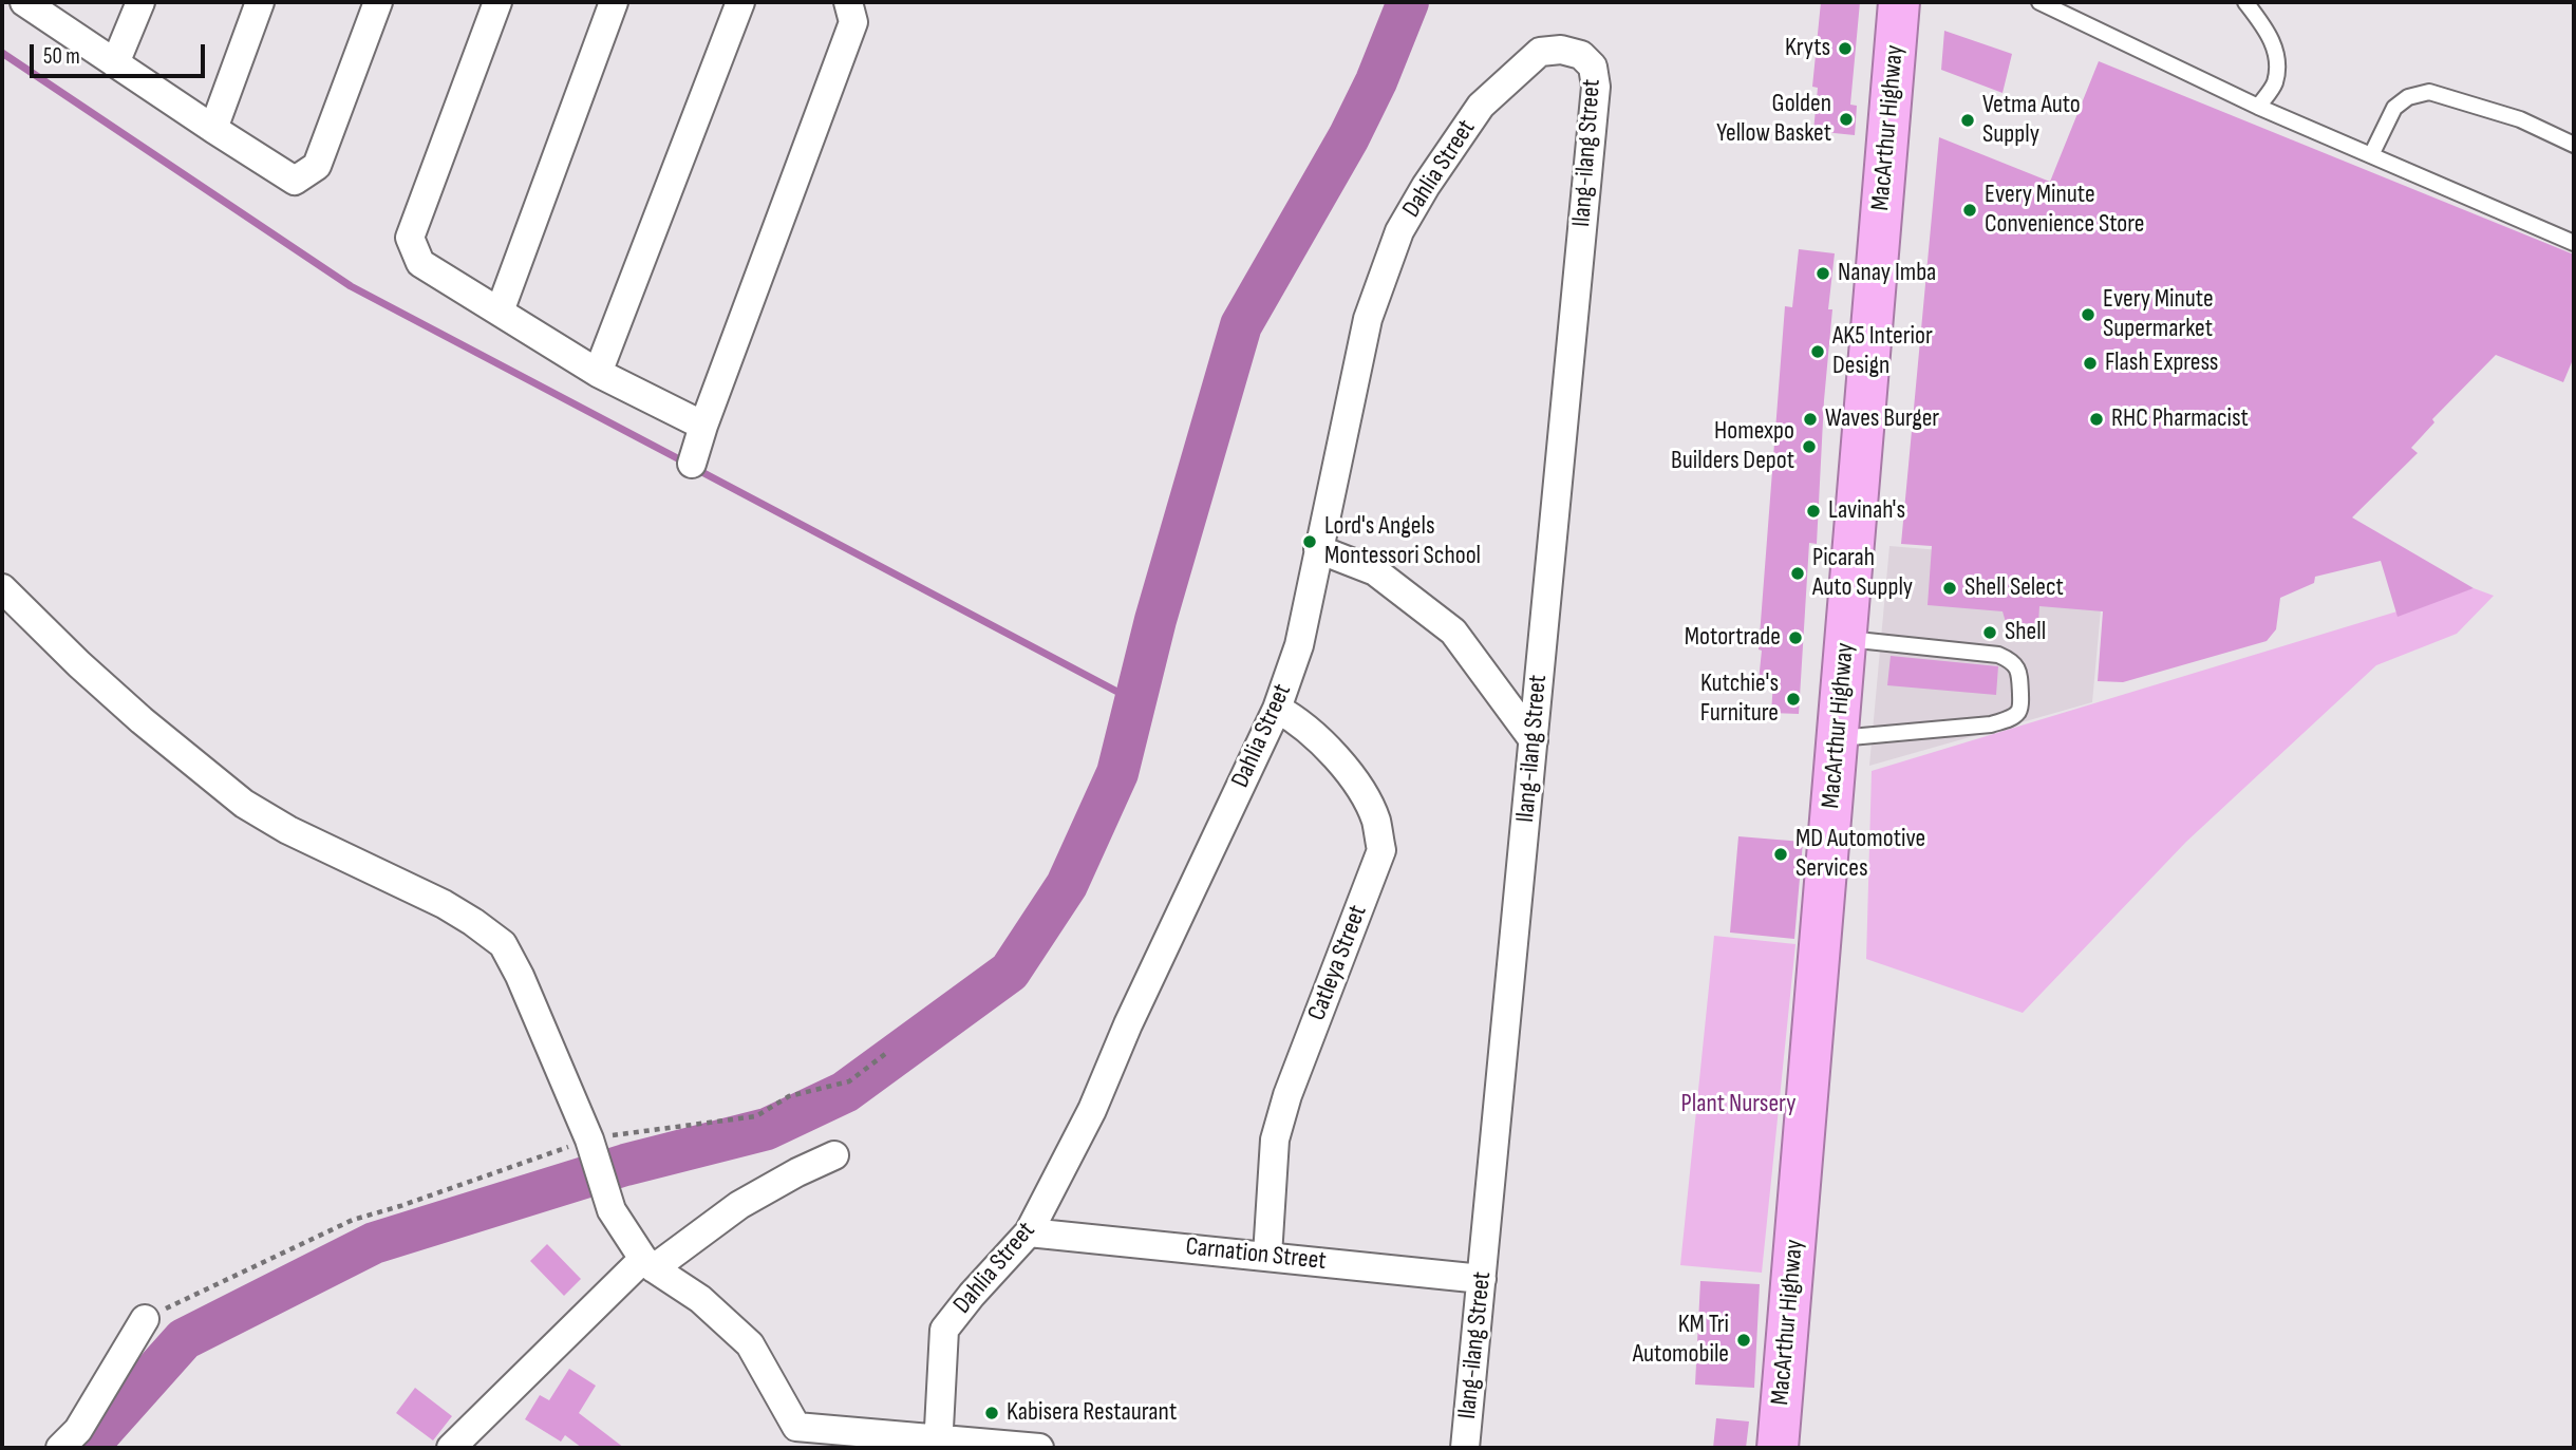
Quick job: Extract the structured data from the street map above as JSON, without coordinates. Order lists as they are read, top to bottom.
{
  "streets": {
    "highway": ["MacArthur Highway"],
    "street": [
      "Ilang-ilang Street",
      "Dahlia Street",
      "Catleya Street",
      "Carnation Street"
    ]
  },
  "crossings": [
    ["Ilang-ilang Street", "Dahlia Street"],
    ["Ilang-ilang Street", "Carnation Street"],
    ["Dahlia Street", "Catleya Street"],
    ["Dahlia Street", "Carnation Street"],
    ["Catleya Street", "Carnation Street"]
  ],
  "parks": ["Plant Nursery"],
  "places": [
    "Kryts",
    "Golden Yellow Basket",
    "Vetma Auto Supply",
    "Every Minute Convenience Store",
    "Nanay Imba",
    "Every Minute Supermarket",
    "AK5 Interior Design",
    "Flash Express",
    "Waves Burger",
    "RHC Pharmacist",
    "Homexpo Builders Depot",
    "Lavinah's",
    "Lord's Angels Montessori School",
    "Picarah Auto Supply",
    "Shell Select",
    "Shell",
    "Motortrade",
    "Kutchie's Furniture",
    "MD Automotive Services",
    "KM Tri Automobile",
    "Kabisera Restaurant"
  ],
  "scale_bar": "50 m"
}
